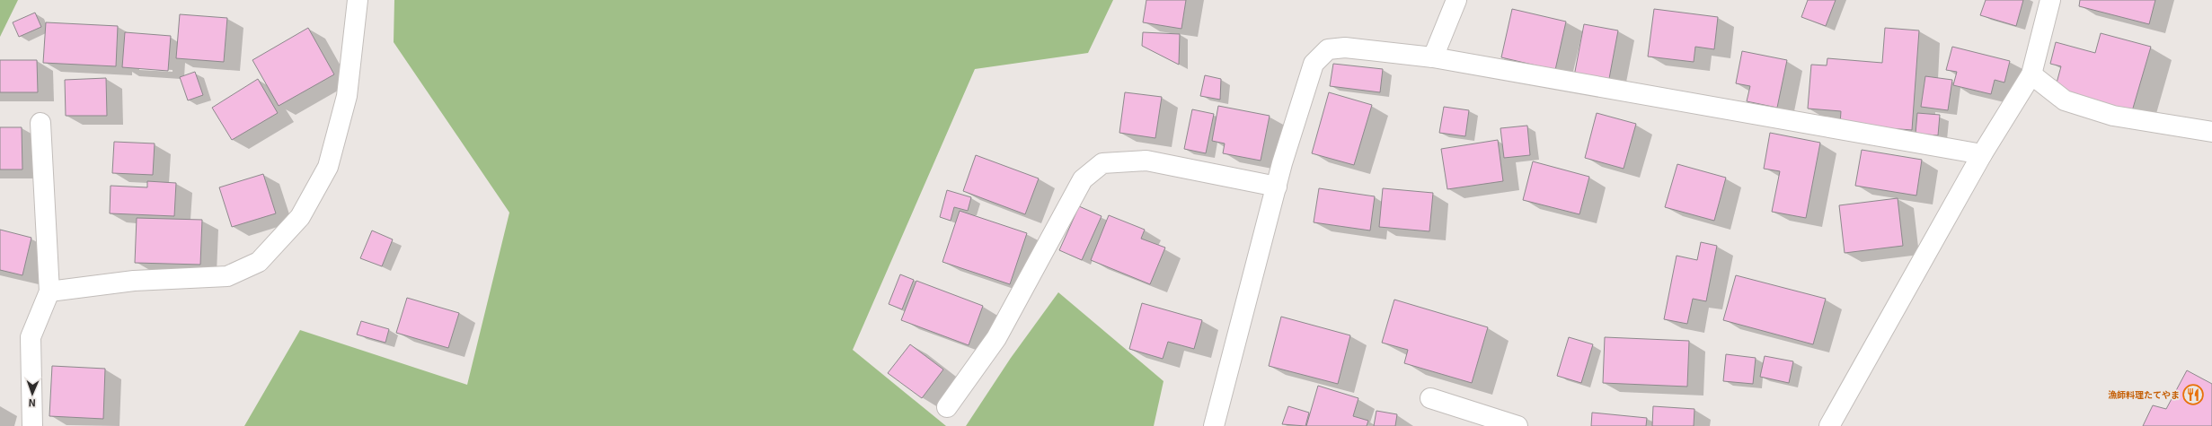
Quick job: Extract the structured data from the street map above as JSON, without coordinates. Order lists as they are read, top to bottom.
{
  "places": {
    "restaurant": ["漁師料理たてやま"]
  },
  "north": "bottom"
}
